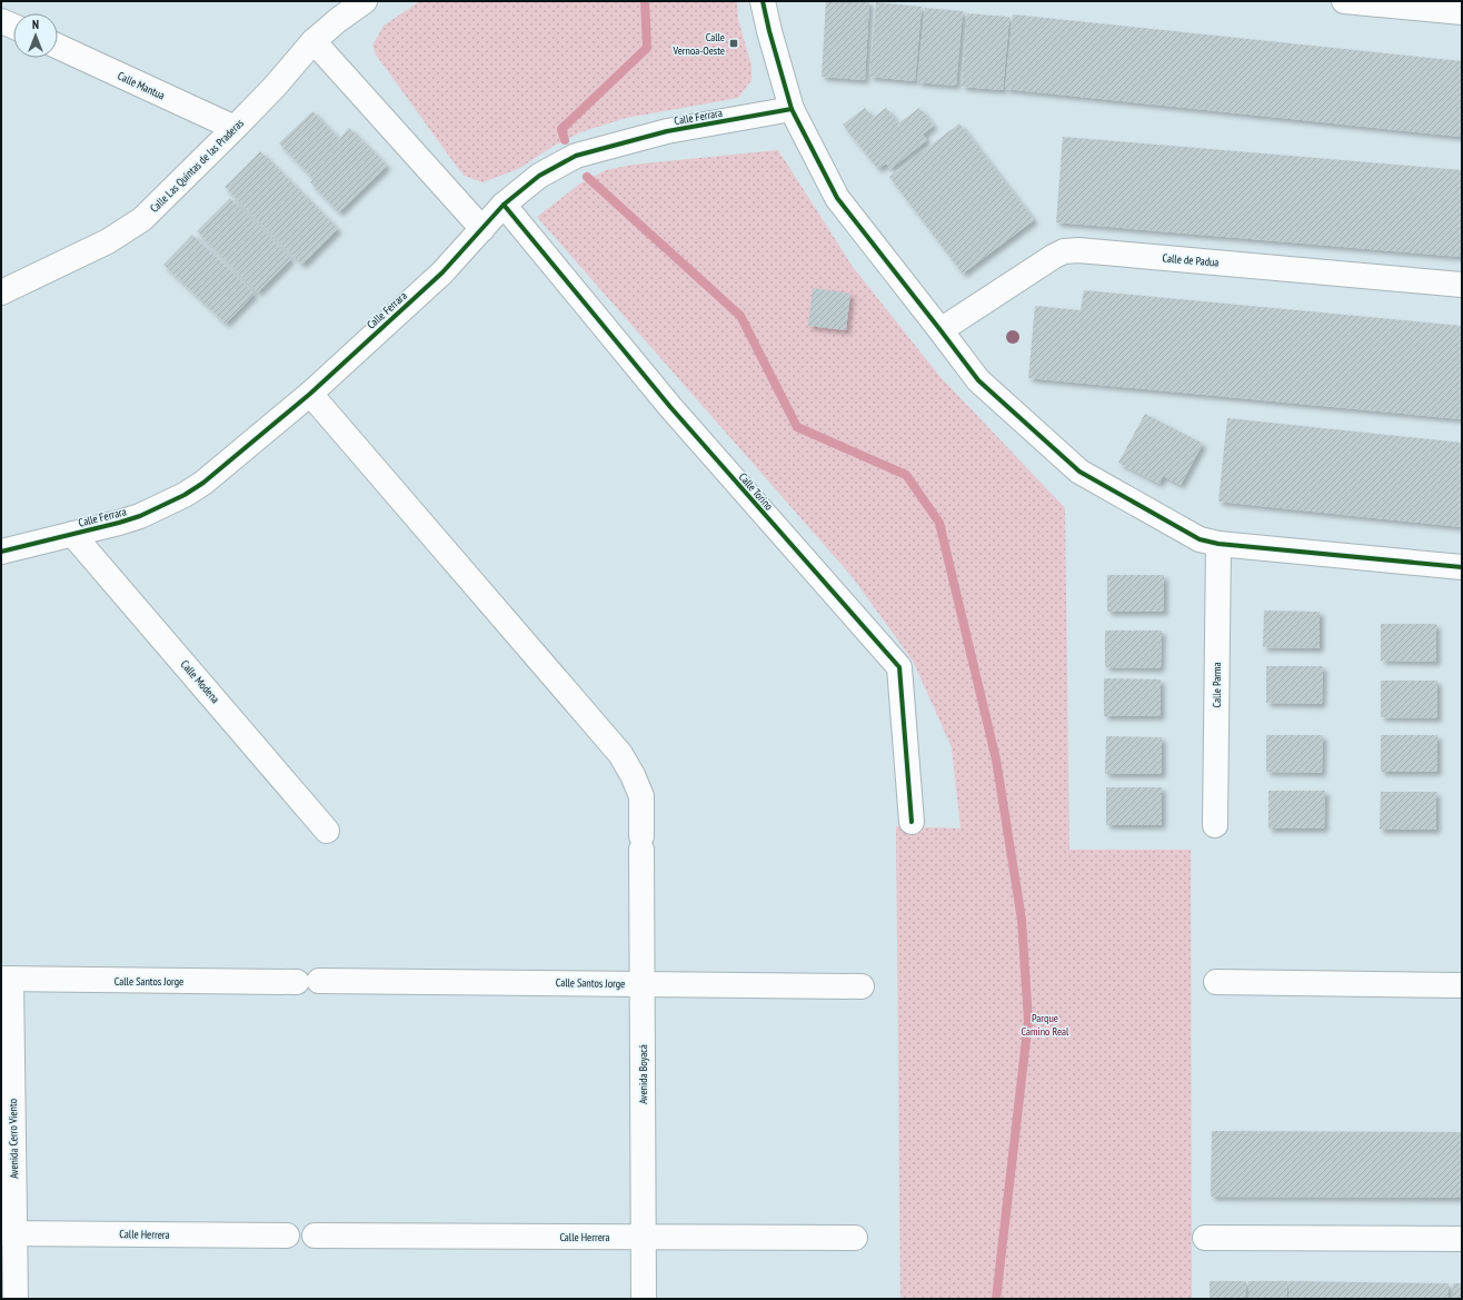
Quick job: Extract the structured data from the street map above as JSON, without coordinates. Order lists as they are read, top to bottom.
{
  "streets": {
    "street": [
      "Calle Mantua",
      "Calle Ferrara",
      "Calle Las Quintas de las Praderas",
      "Calle de Padua",
      "Calle Torino",
      "Calle Modena",
      "Calle Parma",
      "Calle Santos Jorge",
      "Avenida Boyacá",
      "Avenida Cerro Viento",
      "Calle Herrera"
    ]
  },
  "crossings": [
    ["Calle Mantua", "Calle Las Quintas de las Praderas"],
    ["Calle Ferrara", "Calle Torino"],
    ["Calle Ferrara", "Calle Modena"],
    ["Calle Ferrara", "Avenida Boyacá"],
    ["Calle Santos Jorge", "Avenida Boyacá"],
    ["Calle Santos Jorge", "Avenida Cerro Viento"],
    ["Avenida Boyacá", "Calle Herrera"],
    ["Avenida Cerro Viento", "Calle Herrera"]
  ],
  "parks": ["Parque Camino Real"],
  "places": {
    "transit": ["Calle Vernoa-Oeste"]
  },
  "north": "top"
}
